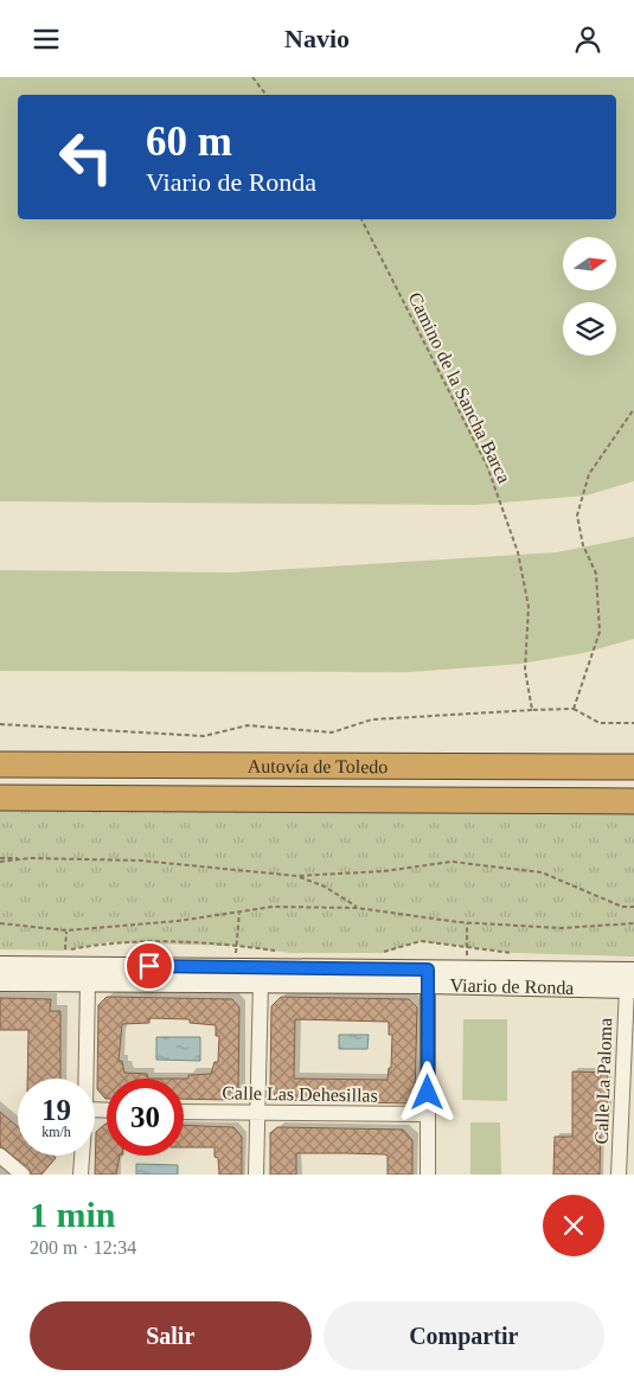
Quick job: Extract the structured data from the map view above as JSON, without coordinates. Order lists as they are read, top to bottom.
{
  "streets": {
    "highway": ["Autovía de Toledo"],
    "main road": ["Viario de Ronda"],
    "street": ["Calle La Paloma", "Calle Las Dehesillas"],
    "path": ["Camino de la Sancha Barca"]
  },
  "crossings": [
    ["Viario de Ronda", "Calle La Paloma"]
  ],
  "north": "right",
  "page": {
    "header": "Navio",
    "turn": ["60 m", "Viario de Ronda"],
    "speed": "19 km/h",
    "limit": "30",
    "heading": ["1 min", "200 m · 12:34"],
    "buttons": ["Salir", "Compartir"]
  }
}
